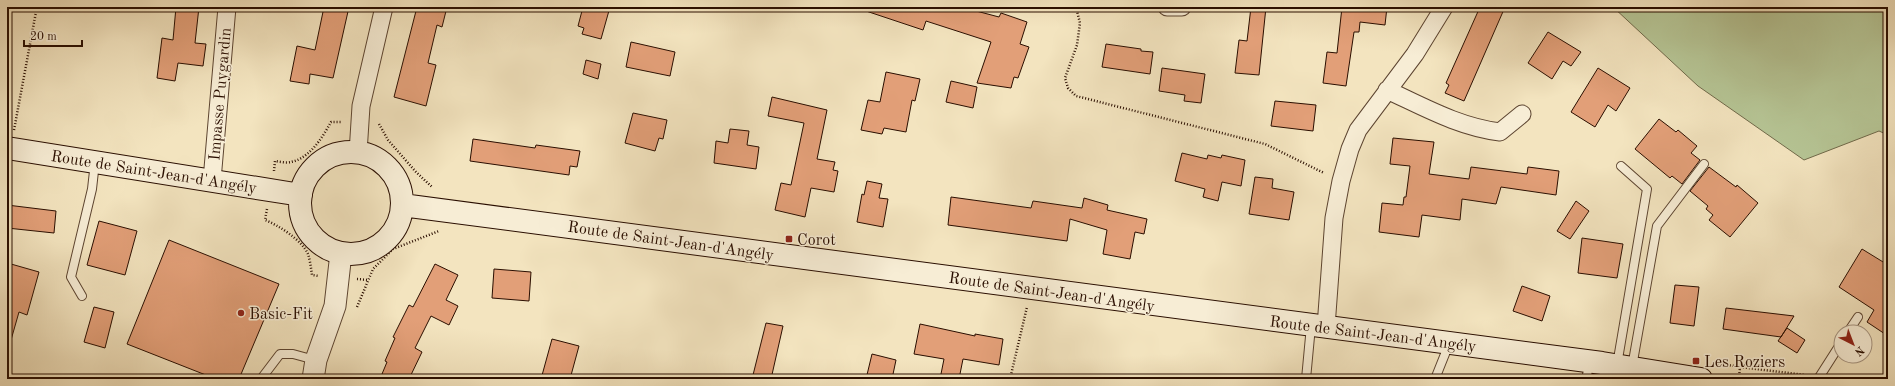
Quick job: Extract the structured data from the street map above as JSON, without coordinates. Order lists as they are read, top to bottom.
{
  "streets": {
    "main road": ["Route de Saint-Jean-d'Angély"],
    "street": ["Impasse Puygardin"]
  },
  "crossings": [
    ["Impasse Puygardin", "Route de Saint-Jean-d'Angély"]
  ],
  "places": {
    "transit": ["Corot", "Les Roziers"],
    "other": ["Basic-Fit"]
  },
  "scale_bar": "20 m",
  "north": "bottom right"
}
